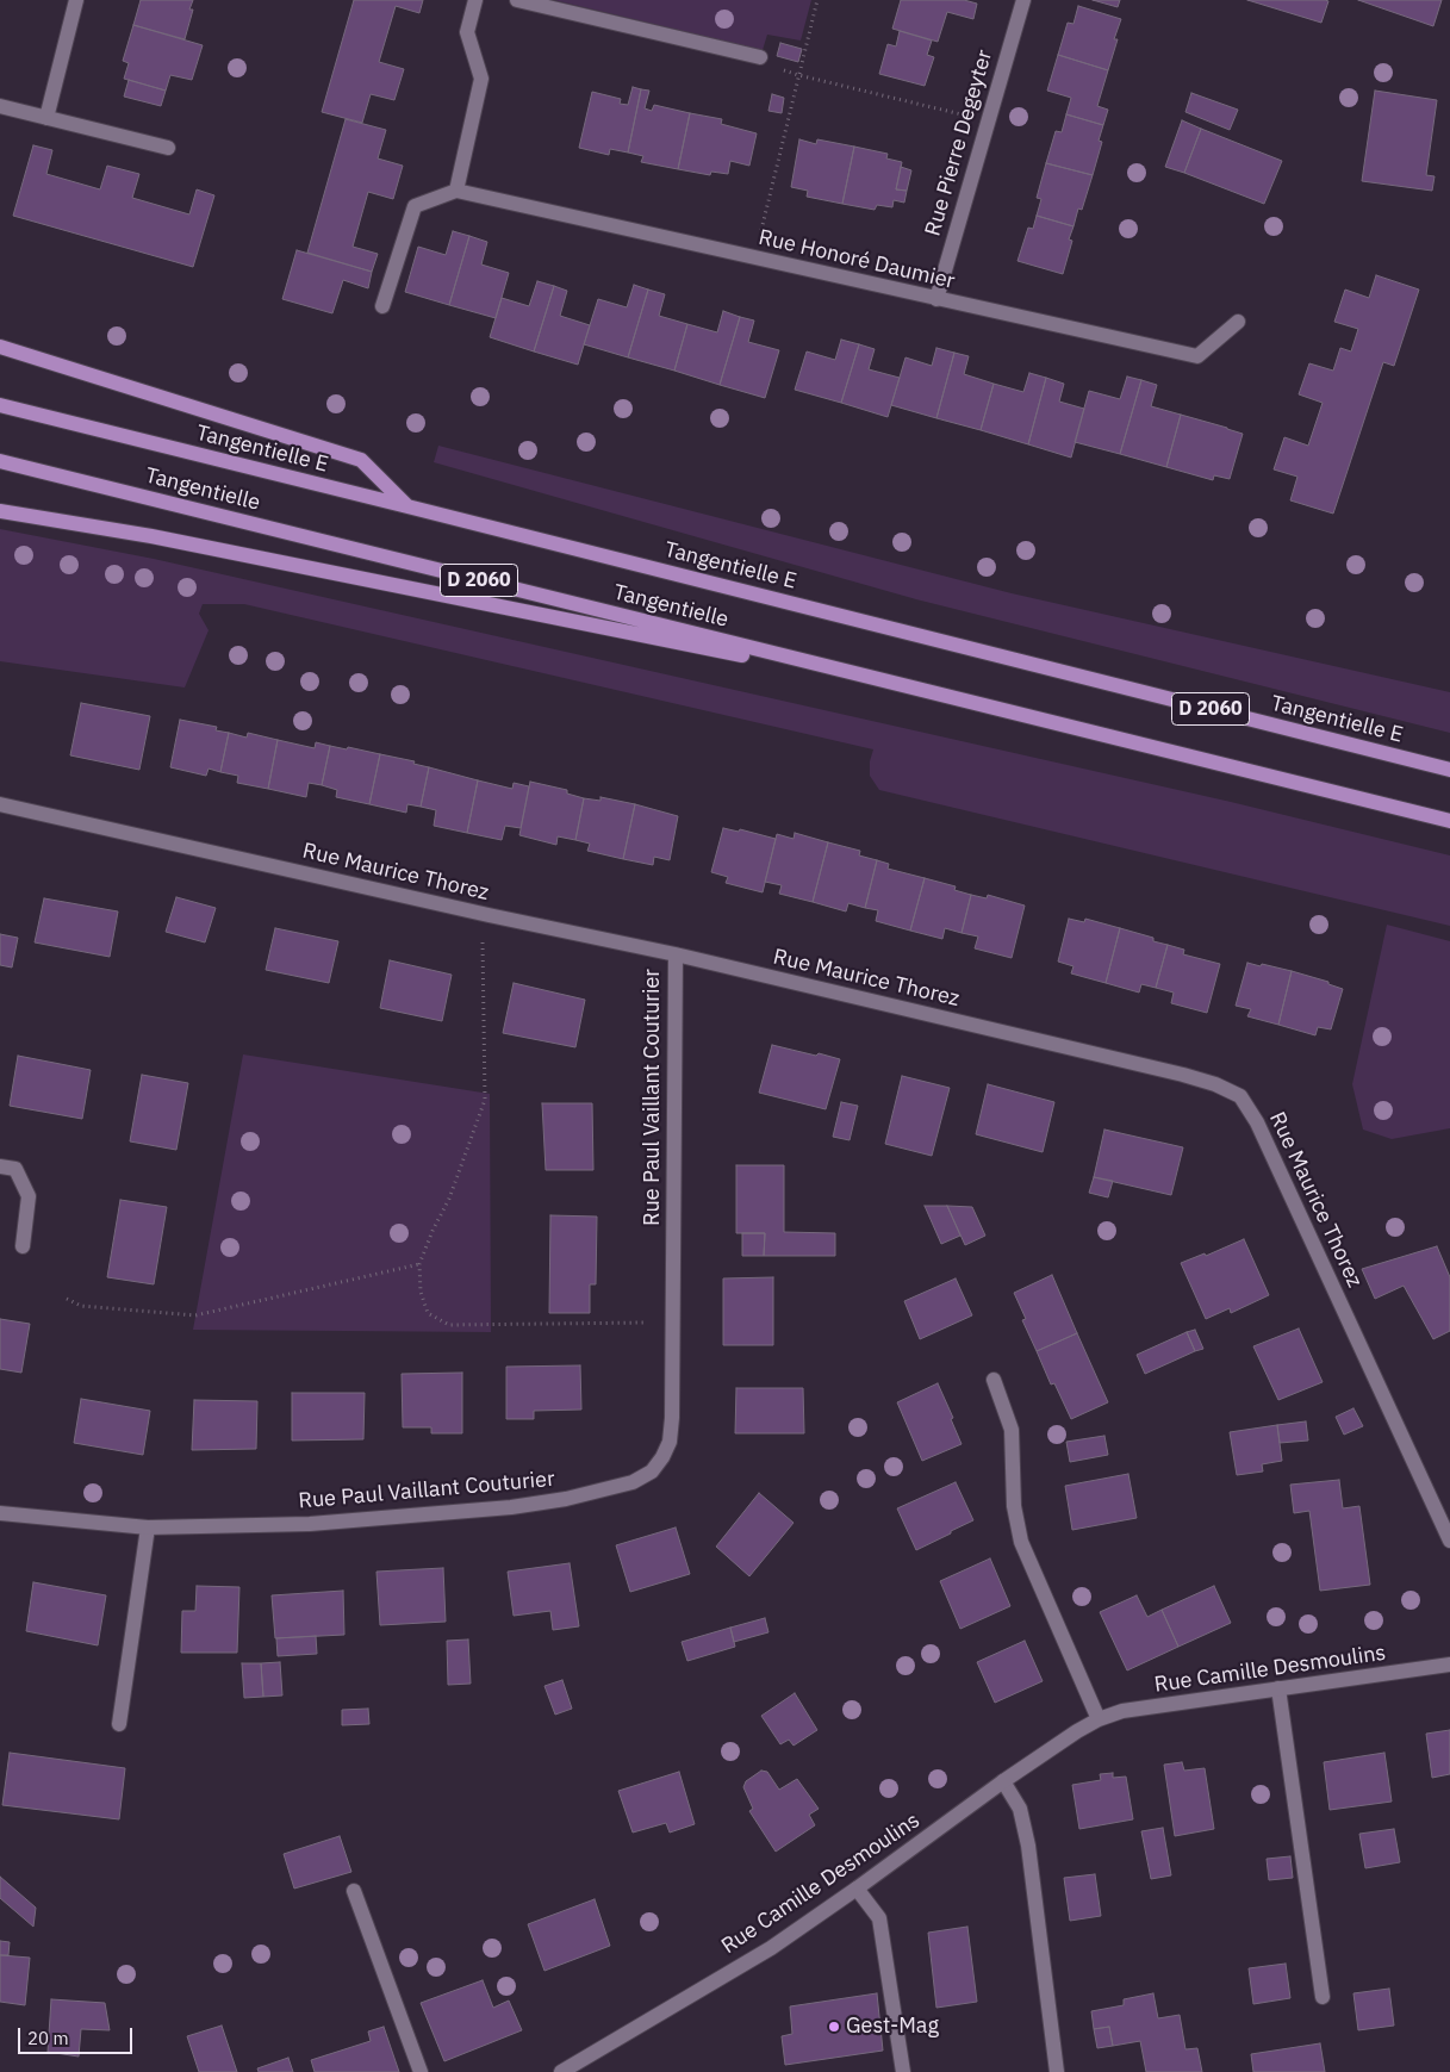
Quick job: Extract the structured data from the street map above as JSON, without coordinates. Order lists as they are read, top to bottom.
{
  "streets": {
    "main road": ["Tangentielle E", "Tangentielle", "D 2060"],
    "street": [
      "Rue Pierre Degeyter",
      "Rue Honoré Daumier",
      "Rue Maurice Thorez",
      "Rue Paul Vaillant Couturier",
      "Rue Camille Desmoulins"
    ]
  },
  "crossings": [
    ["Rue Pierre Degeyter", "Rue Honoré Daumier"],
    ["Rue Maurice Thorez", "Rue Paul Vaillant Couturier"]
  ],
  "places": ["Gest-Mag"],
  "scale_bar": "20 m"
}
